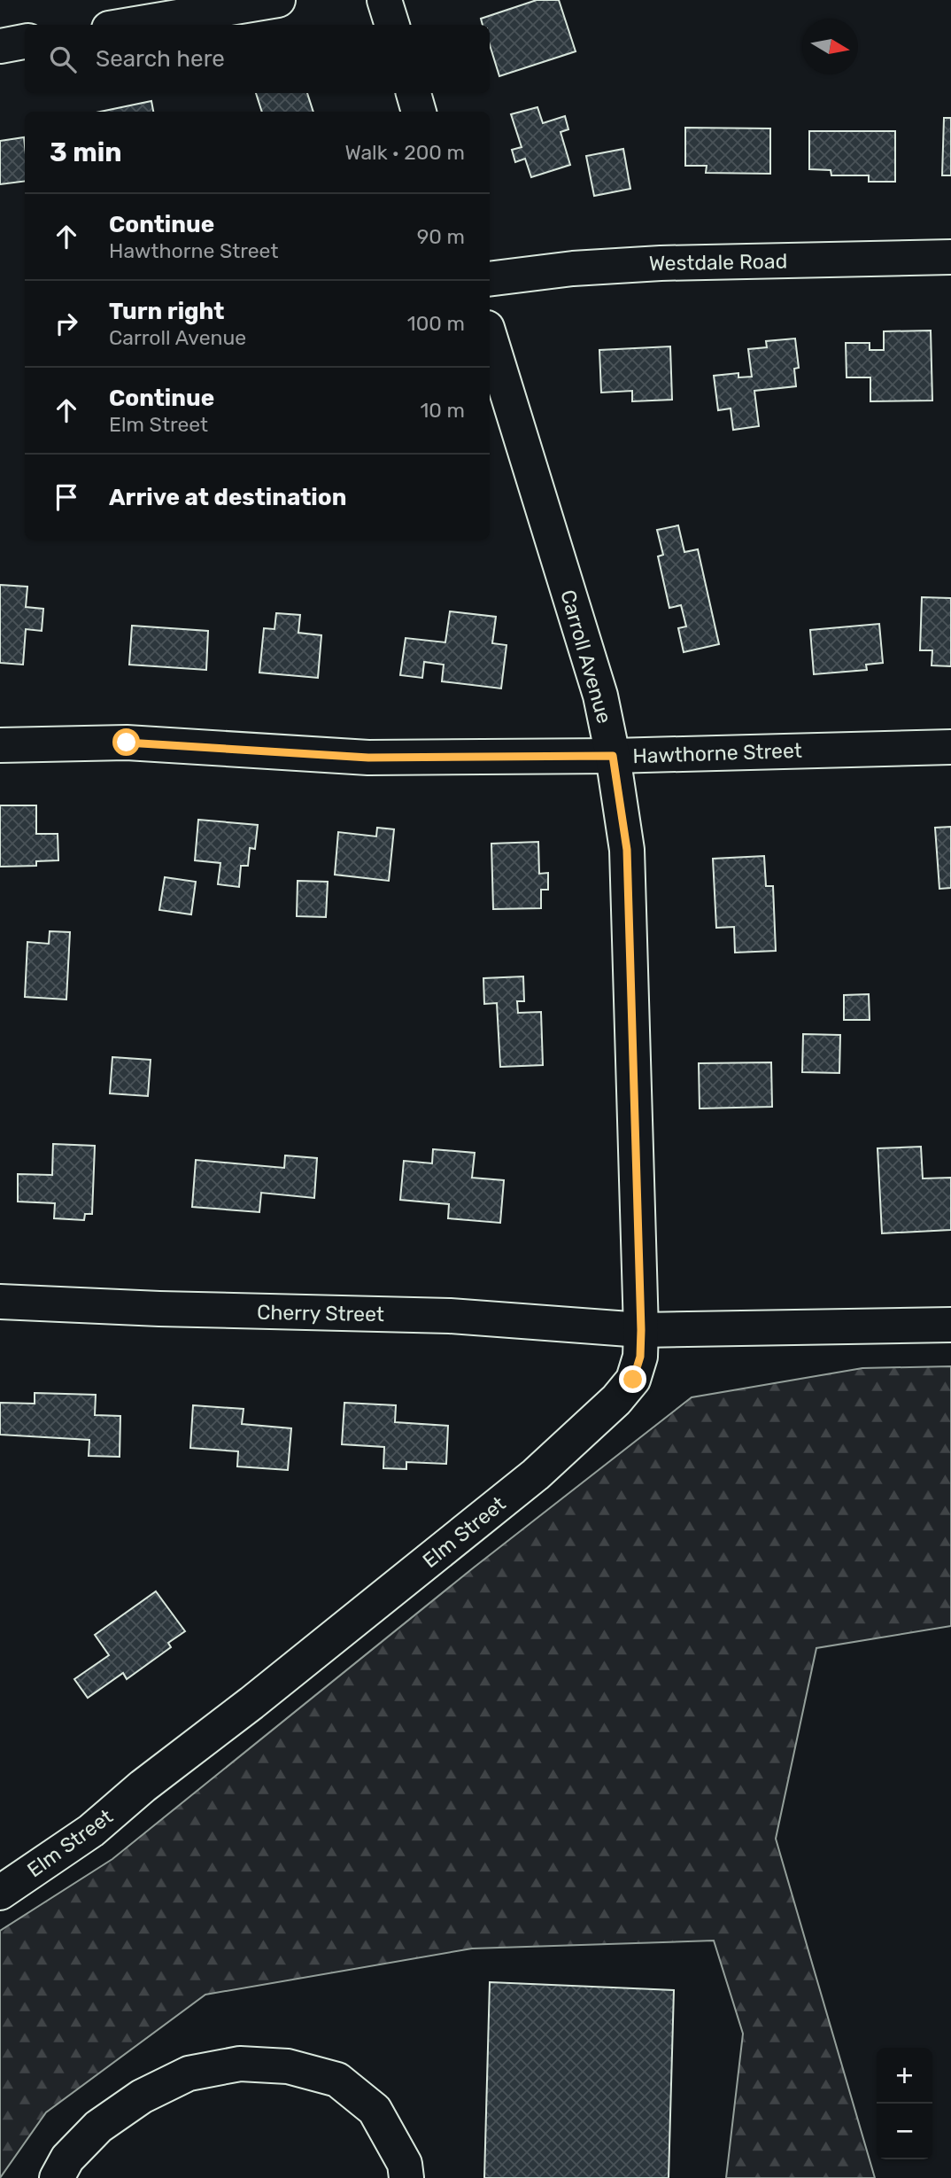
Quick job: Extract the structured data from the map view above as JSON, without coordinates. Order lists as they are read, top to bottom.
{
  "streets": {
    "street": [
      "Westdale Road",
      "Carroll Avenue",
      "Hawthorne Street",
      "Cherry Street",
      "Elm Street"
    ]
  },
  "crossings": [
    ["Carroll Avenue", "Hawthorne Street"],
    ["Carroll Avenue", "Cherry Street"],
    ["Carroll Avenue", "Elm Street"],
    ["Cherry Street", "Elm Street"]
  ],
  "north": "right",
  "page": {
    "search": "Search here",
    "heading": ["3 min", "Walk · 200 m"],
    "list": [
      ["Continue", "Hawthorne Street", "90 m"],
      ["Turn right", "Carroll Avenue", "100 m"],
      ["Continue", "Elm Street", "10 m"],
      "Arrive at destination"
    ],
    "map_buttons": ["+", "−"]
  }
}
